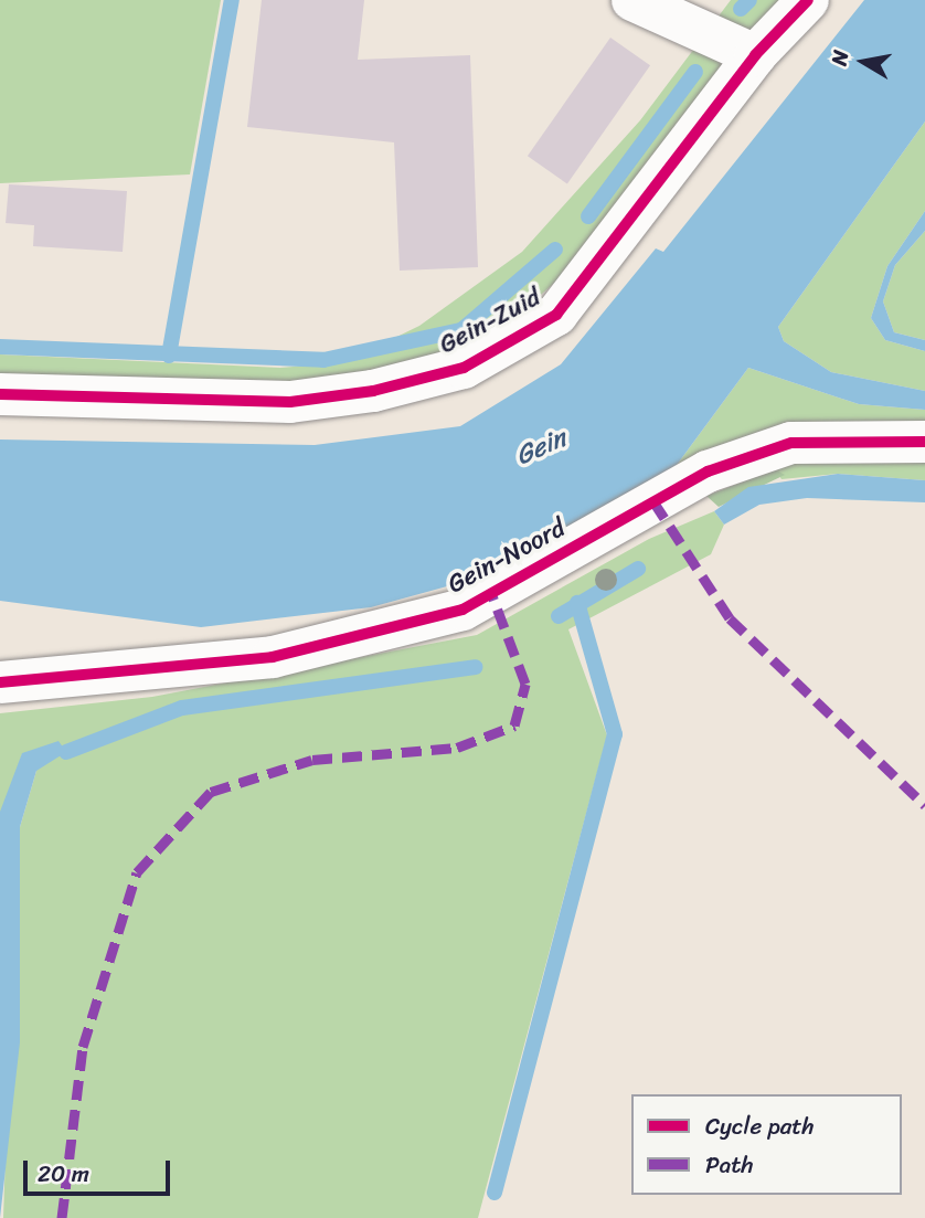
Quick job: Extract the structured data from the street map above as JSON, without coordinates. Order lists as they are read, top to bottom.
{
  "streets": {
    "street": ["Gein-Zuid", "Gein-Noord"]
  },
  "water": ["Gein"],
  "legend": ["Cycle path", "Path"],
  "scale_bar": "20 m",
  "north": "left"
}
